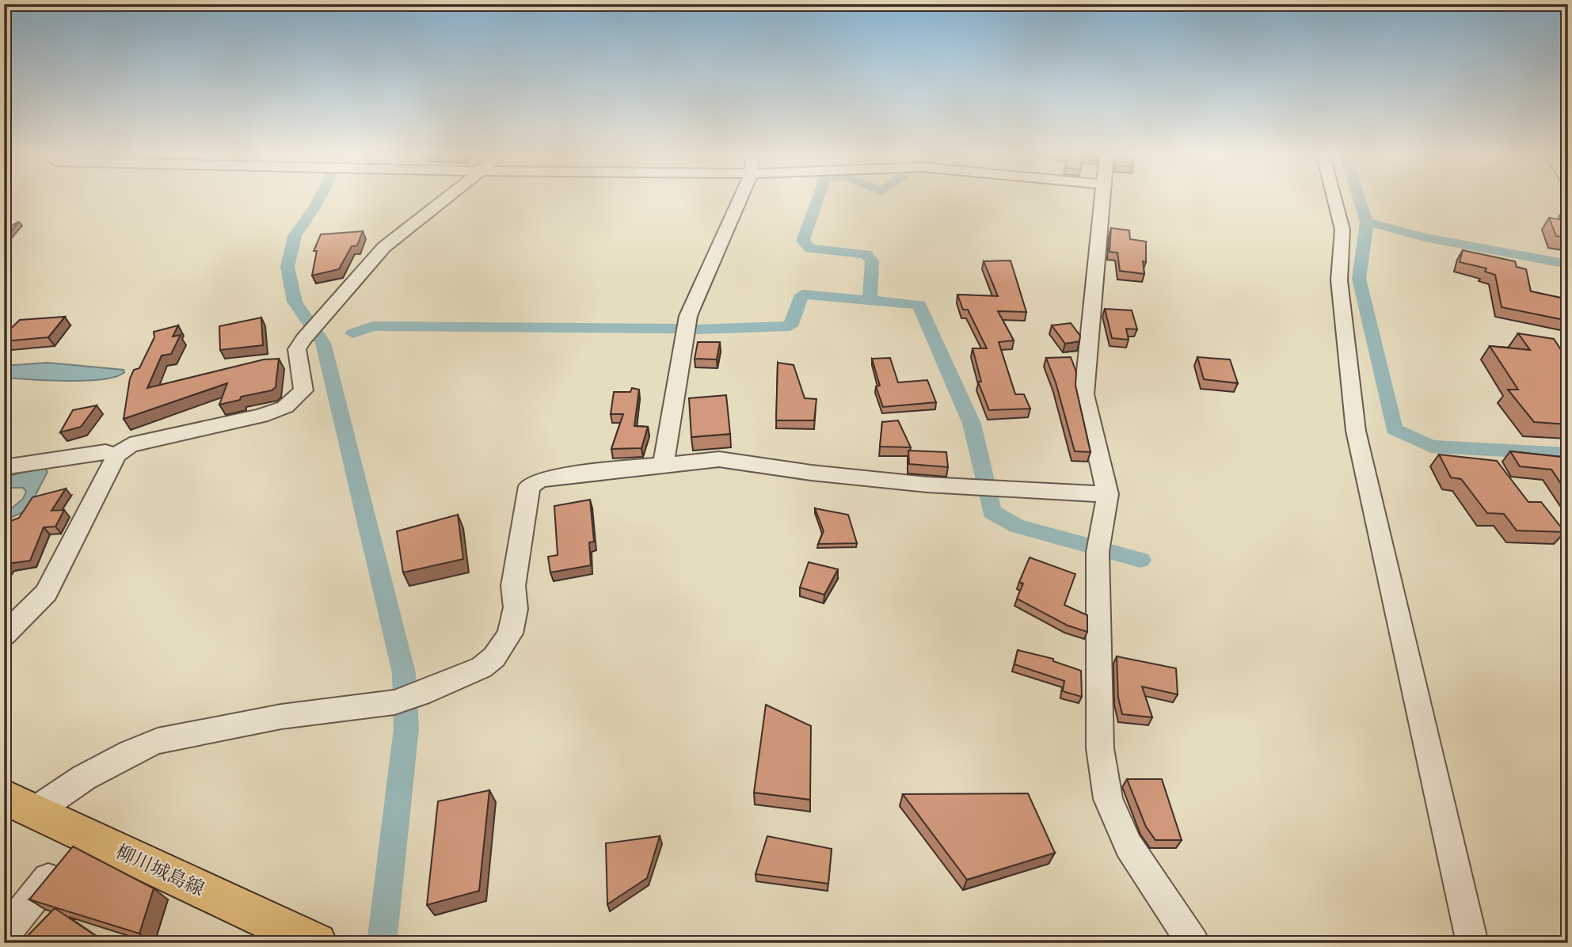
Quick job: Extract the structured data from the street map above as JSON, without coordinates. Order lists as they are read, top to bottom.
{
  "streets": {
    "main road": ["柳川城島線"]
  }
}
